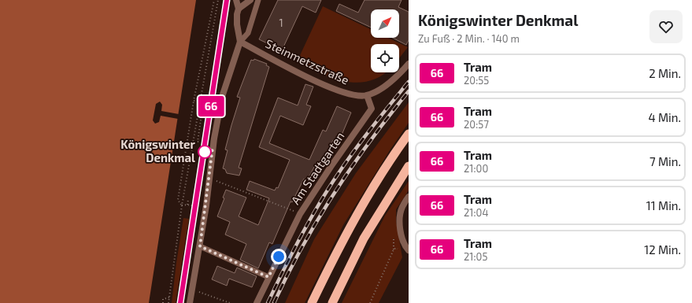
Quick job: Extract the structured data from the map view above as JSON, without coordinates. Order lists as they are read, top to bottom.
{
  "streets": {
    "street": ["Steinmetzstraße", "Am Stadtgarten"]
  },
  "crossings": [
    ["Steinmetzstraße", "Am Stadtgarten"]
  ],
  "places": ["Königswinter Denkmal"],
  "lines": ["tram line 66"],
  "house_numbers": ["1"],
  "north": "top right",
  "page": {
    "on_map": "66",
    "heading": ["Königswinter Denkmal", "Zu Fuß · 2 Min. · 140 m"],
    "list": [
      {
        "mark": "66",
        "name": "Tram",
        "note": "20:55",
        "value": "2 Min."
      },
      {
        "mark": "66",
        "name": "Tram",
        "note": "20:57",
        "value": "4 Min."
      },
      {
        "mark": "66",
        "name": "Tram",
        "note": "21:00",
        "value": "7 Min."
      },
      {
        "mark": "66",
        "name": "Tram",
        "note": "21:04",
        "value": "11 Min."
      },
      {
        "mark": "66",
        "name": "Tram",
        "note": "21:05",
        "value": "12 Min."
      }
    ]
  }
}
